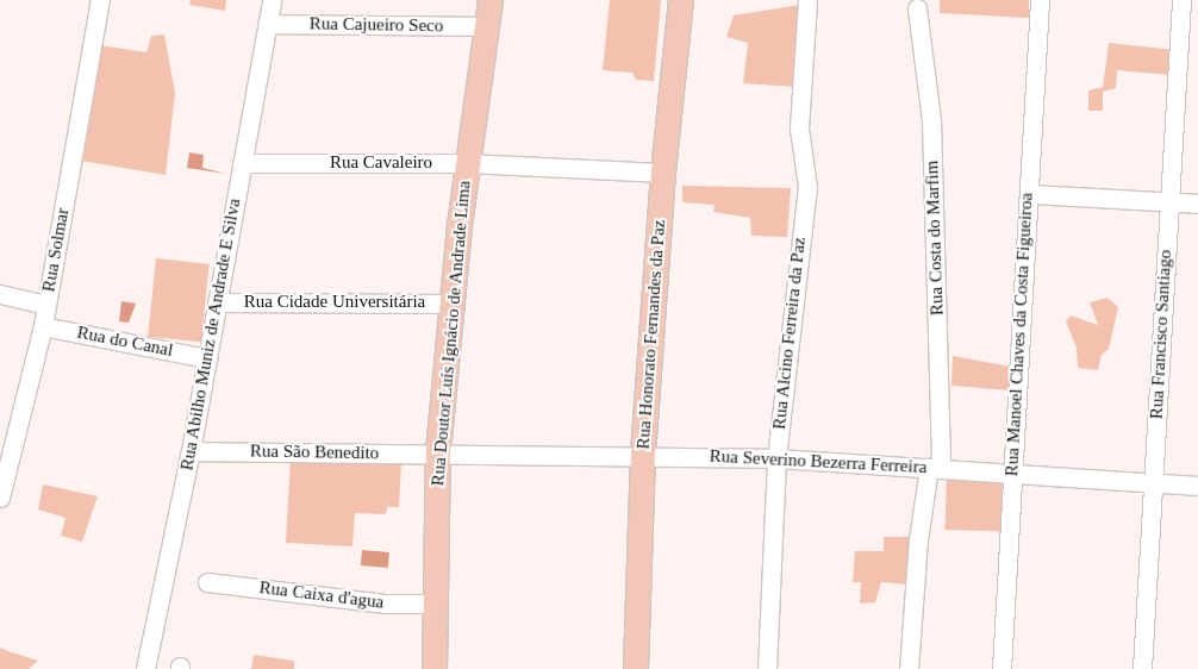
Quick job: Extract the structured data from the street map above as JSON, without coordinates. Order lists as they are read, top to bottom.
{
  "streets": {
    "main road": ["Rua Doutor Luís Ignácio de Andrade Lima", "Rua Honorato Fernandes da Paz"],
    "street": [
      "Rua Cajueiro Seco",
      "Rua Cavaleiro",
      "Rua Costa do Marfim",
      "Rua Solmar",
      "Rua Cidade Universitária",
      "Rua Alcino Ferreira da Paz",
      "Rua Abilho Muniz de Andrade E Silva",
      "Rua Manoel Chaves da Costa Figueiroa",
      "Rua Francisco Santiago",
      "Rua do Canal",
      "Rua São Benedito",
      "Rua Severino Bezerra Ferreira",
      "Rua Caixa d'agua"
    ]
  },
  "crossings": [
    ["Rua Cajueiro Seco", "Rua Doutor Luís Ignácio de Andrade Lima"],
    ["Rua Cajueiro Seco", "Rua Abilho Muniz de Andrade E Silva"],
    ["Rua Cavaleiro", "Rua Doutor Luís Ignácio de Andrade Lima"],
    ["Rua Cavaleiro", "Rua Abilho Muniz de Andrade E Silva"],
    ["Rua Cavaleiro", "Rua Honorato Fernandes da Paz"],
    ["Rua Costa do Marfim", "Rua Severino Bezerra Ferreira"],
    ["Rua Solmar", "Rua do Canal"],
    ["Rua Cidade Universitária", "Rua Doutor Luís Ignácio de Andrade Lima"],
    ["Rua Cidade Universitária", "Rua Abilho Muniz de Andrade E Silva"],
    ["Rua Doutor Luís Ignácio de Andrade Lima", "Rua São Benedito"],
    ["Rua Doutor Luís Ignácio de Andrade Lima", "Rua Severino Bezerra Ferreira"],
    ["Rua Doutor Luís Ignácio de Andrade Lima", "Rua Caixa d'agua"],
    ["Rua Alcino Ferreira da Paz", "Rua Severino Bezerra Ferreira"],
    ["Rua Abilho Muniz de Andrade E Silva", "Rua do Canal"],
    ["Rua Abilho Muniz de Andrade E Silva", "Rua São Benedito"],
    ["Rua Honorato Fernandes da Paz", "Rua Severino Bezerra Ferreira"],
    ["Rua Manoel Chaves da Costa Figueiroa", "Rua Severino Bezerra Ferreira"],
    ["Rua Francisco Santiago", "Rua Severino Bezerra Ferreira"],
    ["Rua São Benedito", "Rua Severino Bezerra Ferreira"]
  ]
}
